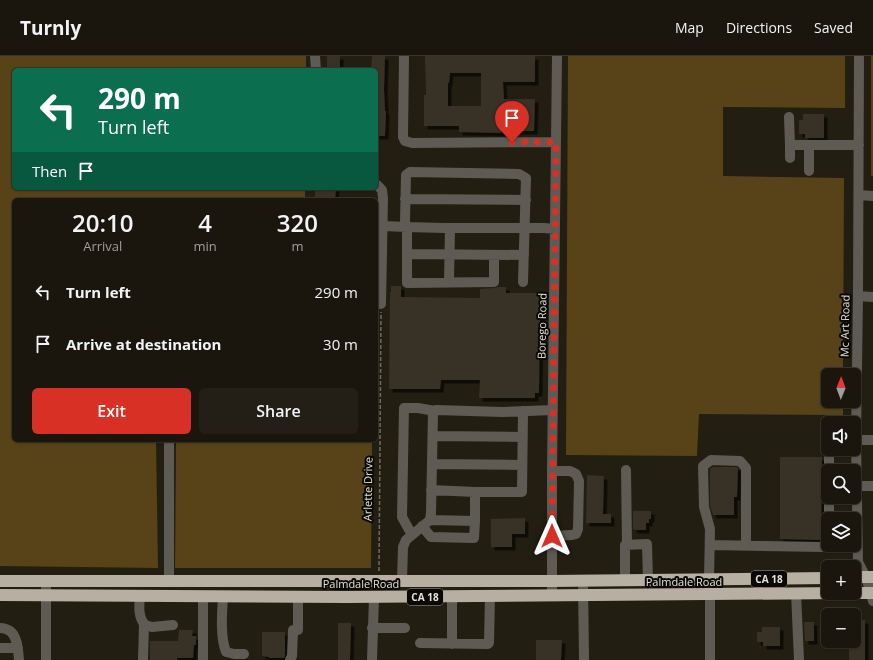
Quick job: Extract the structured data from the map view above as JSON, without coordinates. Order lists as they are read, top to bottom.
{
  "streets": {
    "highway": ["CA 18", "Palmdale Road"],
    "street": ["Borego Road", "Mc Art Road"],
    "path": ["Arlette Drive"]
  },
  "crossings": [
    ["Borego Road", "Palmdale Road"],
    ["Arlette Drive", "Palmdale Road"]
  ],
  "north": "top",
  "page": {
    "header": "Turnly",
    "nav": ["Map", "Directions", "Saved"],
    "turn": ["290 m", "Turn left"],
    "then": "Then",
    "eta": [
      "20:10",
      "Arrival",
      "4",
      "min",
      "320",
      "m"
    ],
    "list": [
      {
        "name": "Turn left",
        "value": "290 m"
      },
      {
        "name": "Arrive at destination",
        "value": "30 m"
      }
    ],
    "map_buttons": ["+", "−"],
    "buttons": ["Exit", "Share"]
  }
}
